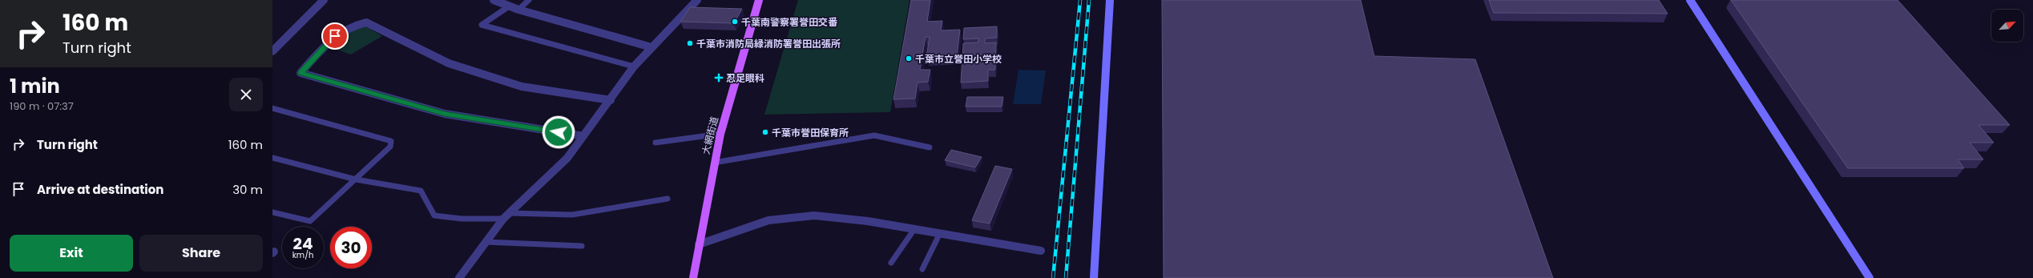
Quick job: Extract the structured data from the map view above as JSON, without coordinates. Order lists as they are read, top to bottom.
{
  "streets": {
    "main road": ["大網街道"]
  },
  "places": {
    "other": [
      "千葉南警察署誉田交番",
      "千葉市消防局緑消防署誉田出張所",
      "千葉市立誉田小学校",
      "千葉市誉田保育所"
    ],
    "health": ["忍足眼科"]
  },
  "north": "top right",
  "page": {
    "turn": ["160 m", "Turn right"],
    "heading": ["1 min", "190 m · 07:37"],
    "list": [
      {
        "name": "Turn right",
        "value": "160 m"
      },
      {
        "name": "Arrive at destination",
        "value": "30 m"
      }
    ],
    "speed": "24 km/h",
    "limit": "30",
    "buttons": ["Exit", "Share"]
  }
}
